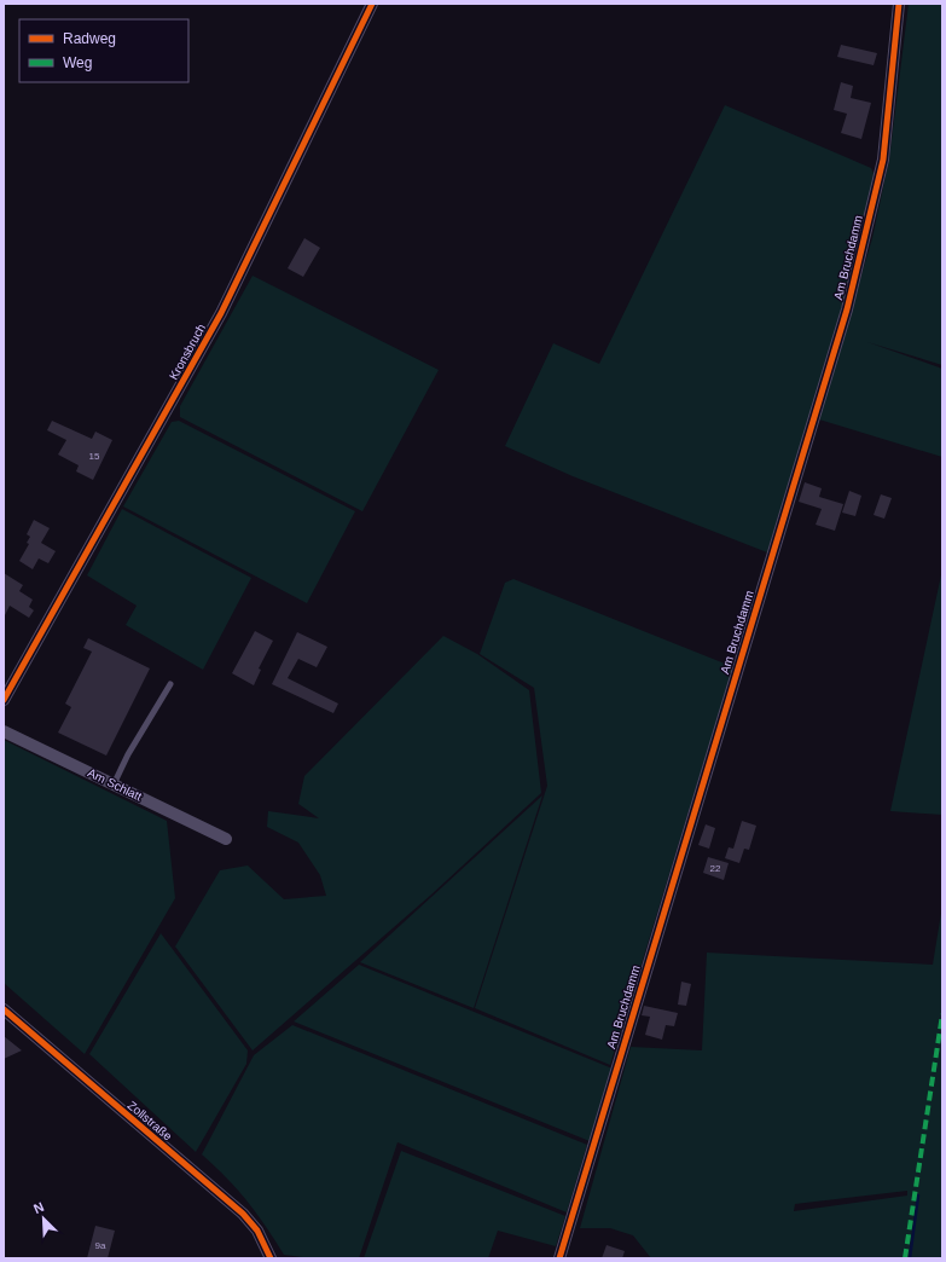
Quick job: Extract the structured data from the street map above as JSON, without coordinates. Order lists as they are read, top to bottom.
{
  "streets": {
    "street": [
      "Am Bruchdamm",
      "Kronsbruch",
      "Am Schlatt",
      "Zollstraße"
    ]
  },
  "house_numbers": ["15", "22", "9a"],
  "legend": ["Radweg", "Weg"],
  "north": "top left"
}
